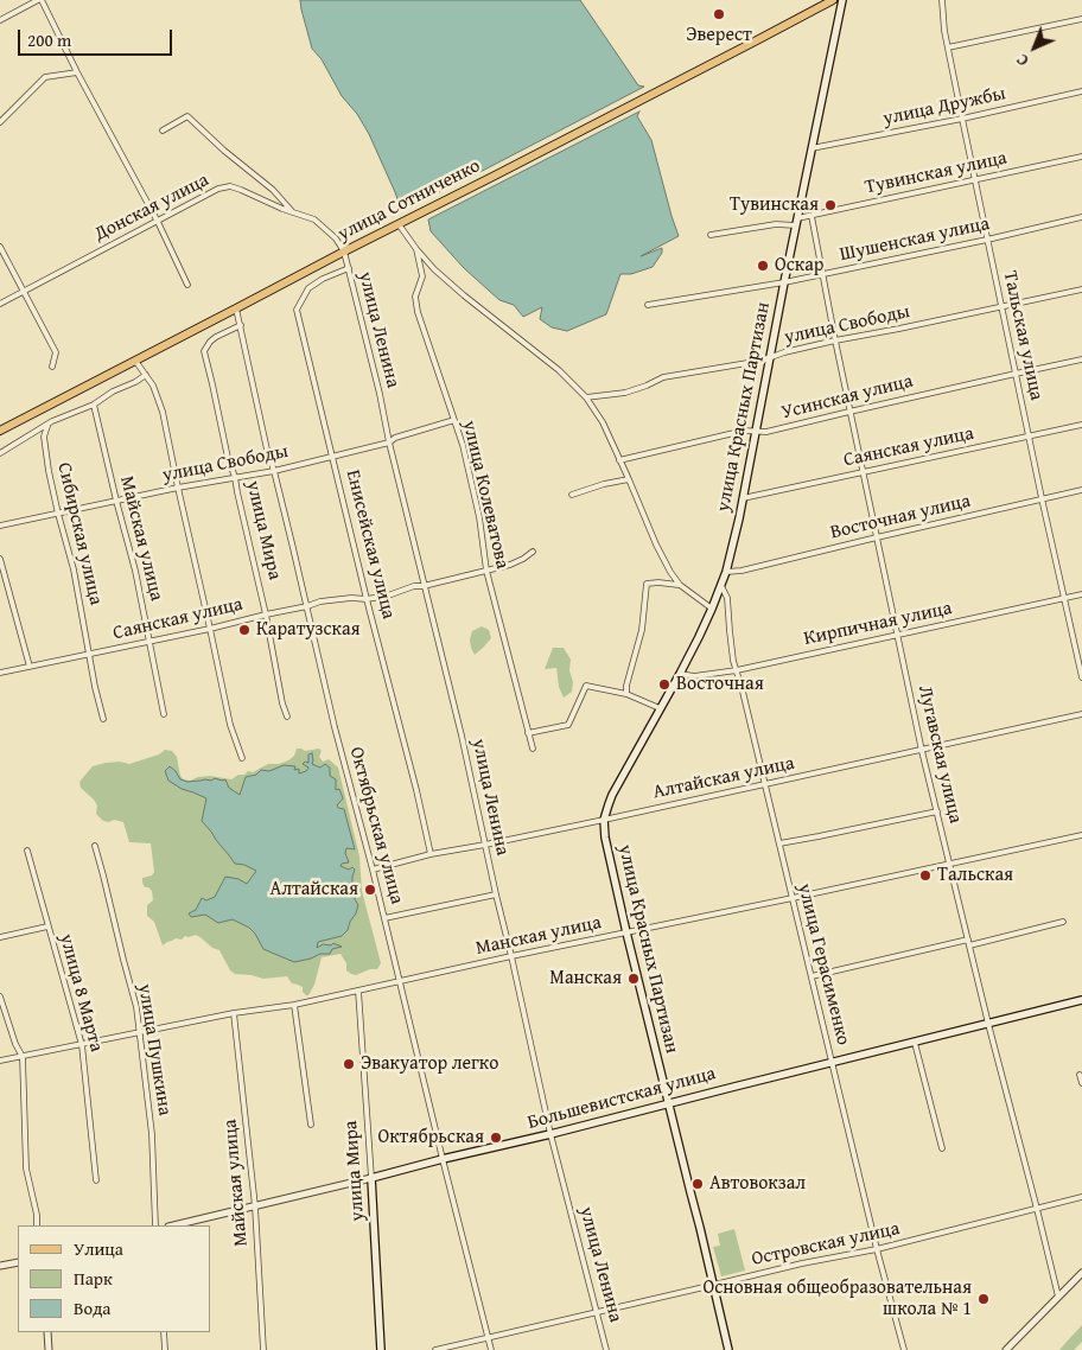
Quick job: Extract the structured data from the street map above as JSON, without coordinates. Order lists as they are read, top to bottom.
{
  "streets": {
    "main road": [
      "улица Сотниченко",
      "улица Красных Партизан",
      "улица Мира",
      "Большевистская улица"
    ],
    "street": [
      "улица Дружбы",
      "Тувинская улица",
      "Донская улица",
      "Шушенская улица",
      "улица Свободы",
      "улица Ленина",
      "Тальская улица",
      "Усинская улица",
      "Саянская улица",
      "улица Колеватова",
      "Восточная улица",
      "Сибирская улица",
      "Майская улица",
      "Енисейская улица",
      "Кирпичная улица",
      "Лугавская улица",
      "Алтайская улица",
      "Октябрьская улица",
      "Манская улица",
      "улица Герасименко",
      "улица 8 Марта",
      "улица Пушкина",
      "Островская улица"
    ]
  },
  "crossings": [
    ["улица Дружбы", "Тальская улица"],
    ["улица Дружбы", "улица Красных Партизан"],
    ["Тувинская улица", "Тальская улица"],
    ["Тувинская улица", "улица Красных Партизан"],
    ["Тувинская улица", "Лугавская улица"],
    ["улица Сотниченко", "Донская улица"],
    ["улица Сотниченко", "улица Ленина"],
    ["улица Сотниченко", "Октябрьская улица"],
    ["Донская улица", "улица Ленина"],
    ["Шушенская улица", "Тальская улица"],
    ["Шушенская улица", "улица Красных Партизан"],
    ["Шушенская улица", "Лугавская улица"],
    ["улица Свободы", "улица Ленина"],
    ["улица Свободы", "Тальская улица"],
    ["улица Свободы", "улица Красных Партизан"],
    ["улица Свободы", "улица Колеватова"],
    ["улица Свободы", "улица Мира"],
    ["улица Свободы", "Сибирская улица"],
    ["улица Свободы", "Майская улица"],
    ["улица Свободы", "Енисейская улица"],
    ["улица Свободы", "Лугавская улица"],
    ["улица Свободы", "Октябрьская улица"],
    ["улица Ленина", "Саянская улица"],
    ["улица Ленина", "Енисейская улица"],
    ["улица Ленина", "Алтайская улица"],
    ["улица Ленина", "Манская улица"],
    ["улица Ленина", "Большевистская улица"],
    ["улица Ленина", "Островская улица"],
    ["Тальская улица", "Усинская улица"],
    ["Тальская улица", "Саянская улица"],
    ["Тальская улица", "Восточная улица"],
    ["Тальская улица", "Кирпичная улица"],
    ["Усинская улица", "улица Красных Партизан"],
    ["Усинская улица", "Лугавская улица"],
    ["улица Красных Партизан", "Саянская улица"],
    ["улица Красных Партизан", "Восточная улица"],
    ["улица Красных Партизан", "Кирпичная улица"],
    ["улица Красных Партизан", "Алтайская улица"],
    ["улица Красных Партизан", "Манская улица"],
    ["улица Красных Партизан", "улица Герасименко"],
    ["улица Красных Партизан", "Большевистская улица"],
    ["улица Красных Партизан", "Островская улица"],
    ["Саянская улица", "улица Колеватова"],
    ["Саянская улица", "улица Мира"],
    ["Саянская улица", "Сибирская улица"],
    ["Саянская улица", "Майская улица"],
    ["Саянская улица", "Енисейская улица"],
    ["Саянская улица", "Лугавская улица"],
    ["Саянская улица", "Октябрьская улица"],
    ["Восточная улица", "Лугавская улица"],
    ["улица Мира", "Октябрьская улица"],
    ["улица Мира", "Манская улица"],
    ["улица Мира", "Большевистская улица"],
    ["Майская улица", "Манская улица"],
    ["Майская улица", "Большевистская улица"],
    ["Енисейская улица", "Алтайская улица"],
    ["Кирпичная улица", "Лугавская улица"],
    ["Кирпичная улица", "улица Герасименко"],
    ["Лугавская улица", "Алтайская улица"],
    ["Лугавская улица", "Манская улица"],
    ["Лугавская улица", "Большевистская улица"],
    ["Лугавская улица", "Островская улица"],
    ["Алтайская улица", "Октябрьская улица"],
    ["Алтайская улица", "улица Герасименко"],
    ["Октябрьская улица", "Манская улица"],
    ["Октябрьская улица", "Большевистская улица"],
    ["Октябрьская улица", "Островская улица"],
    ["Манская улица", "улица Герасименко"],
    ["Манская улица", "улица 8 Марта"],
    ["Манская улица", "улица Пушкина"],
    ["улица Герасименко", "Большевистская улица"],
    ["улица Герасименко", "Островская улица"]
  ],
  "places": [
    "Эверест",
    "Тувинская",
    "Оскар",
    "Каратузская",
    "Восточная",
    "Тальская",
    "Алтайская",
    "Манская",
    "Эвакуатор легко",
    "Октябрьская",
    "Автовокзал",
    "Основная общеобразовательная школа № 1"
  ],
  "legend": ["Улица", "Парк", "Вода"],
  "scale_bar": "200 m",
  "north": "bottom left"
}
